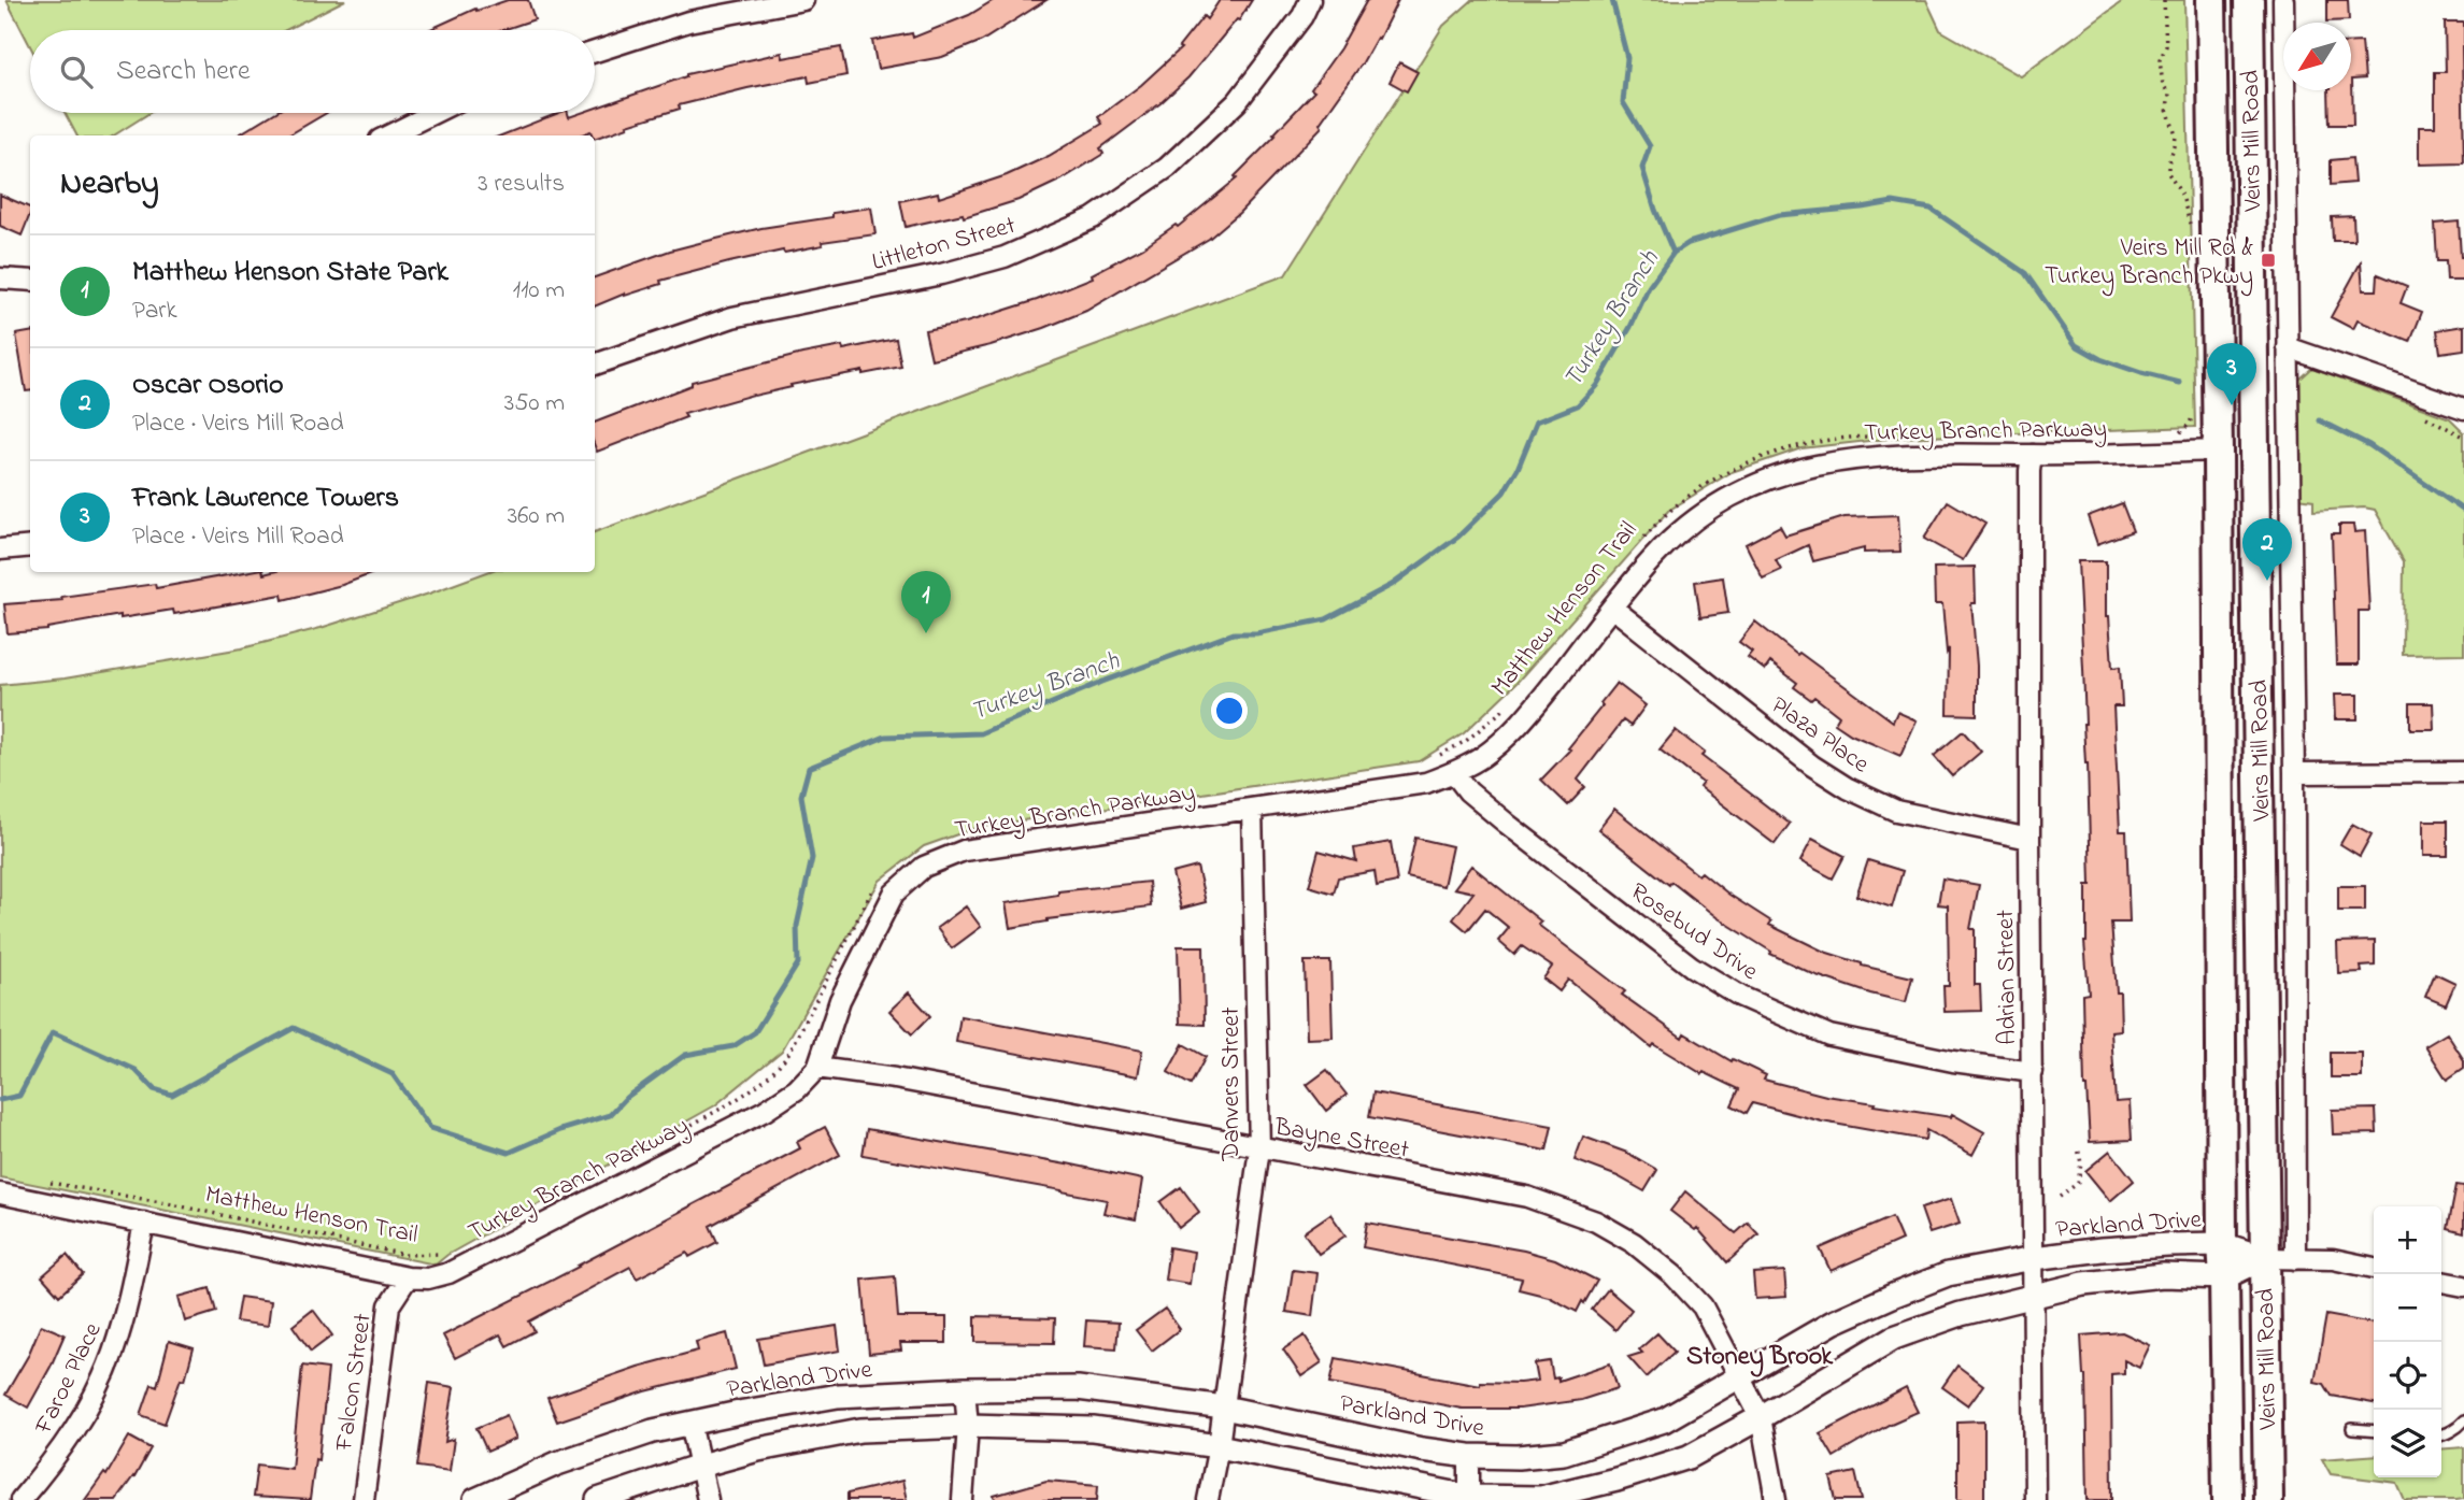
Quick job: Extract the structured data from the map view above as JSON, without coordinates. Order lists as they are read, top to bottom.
{
  "streets": {
    "main road": ["Veirs Mill Road"],
    "street": [
      "Littleton Street",
      "Turkey Branch Parkway",
      "Plaza Place",
      "Rosebud Drive",
      "Adrian Street",
      "Danvers Street",
      "Bayne Street",
      "Parkland Drive",
      "Faroe Place",
      "Falcon Street"
    ],
    "path": ["Matthew Henson Trail"]
  },
  "crossings": [
    ["Veirs Mill Road", "Turkey Branch Parkway"],
    ["Veirs Mill Road", "Parkland Drive"],
    ["Turkey Branch Parkway", "Plaza Place"],
    ["Turkey Branch Parkway", "Rosebud Drive"],
    ["Turkey Branch Parkway", "Adrian Street"],
    ["Turkey Branch Parkway", "Danvers Street"],
    ["Turkey Branch Parkway", "Bayne Street"],
    ["Turkey Branch Parkway", "Faroe Place"],
    ["Turkey Branch Parkway", "Falcon Street"],
    ["Plaza Place", "Adrian Street"],
    ["Rosebud Drive", "Adrian Street"],
    ["Adrian Street", "Parkland Drive"],
    ["Danvers Street", "Bayne Street"],
    ["Danvers Street", "Parkland Drive"],
    ["Bayne Street", "Parkland Drive"]
  ],
  "districts": ["Stoney Brook"],
  "water": ["Turkey Branch"],
  "places": {
    "transit": ["Veirs Mill Rd & Turkey Branch Pkwy"]
  },
  "north": "bottom left",
  "page": {
    "search": "Search here",
    "heading": ["Nearby", "3 results"],
    "list": [
      {
        "mark": "1",
        "name": "Matthew Henson State Park",
        "note": "Park",
        "value": "110 m"
      },
      {
        "mark": "2",
        "name": "Oscar Osorio",
        "note": "Place · Veirs Mill Road",
        "value": "350 m"
      },
      {
        "mark": "3",
        "name": "Frank Lawrence Towers",
        "note": "Place · Veirs Mill Road",
        "value": "360 m"
      }
    ],
    "pins": ["3", "2", "1"],
    "map_buttons": ["+", "−"]
  }
}
